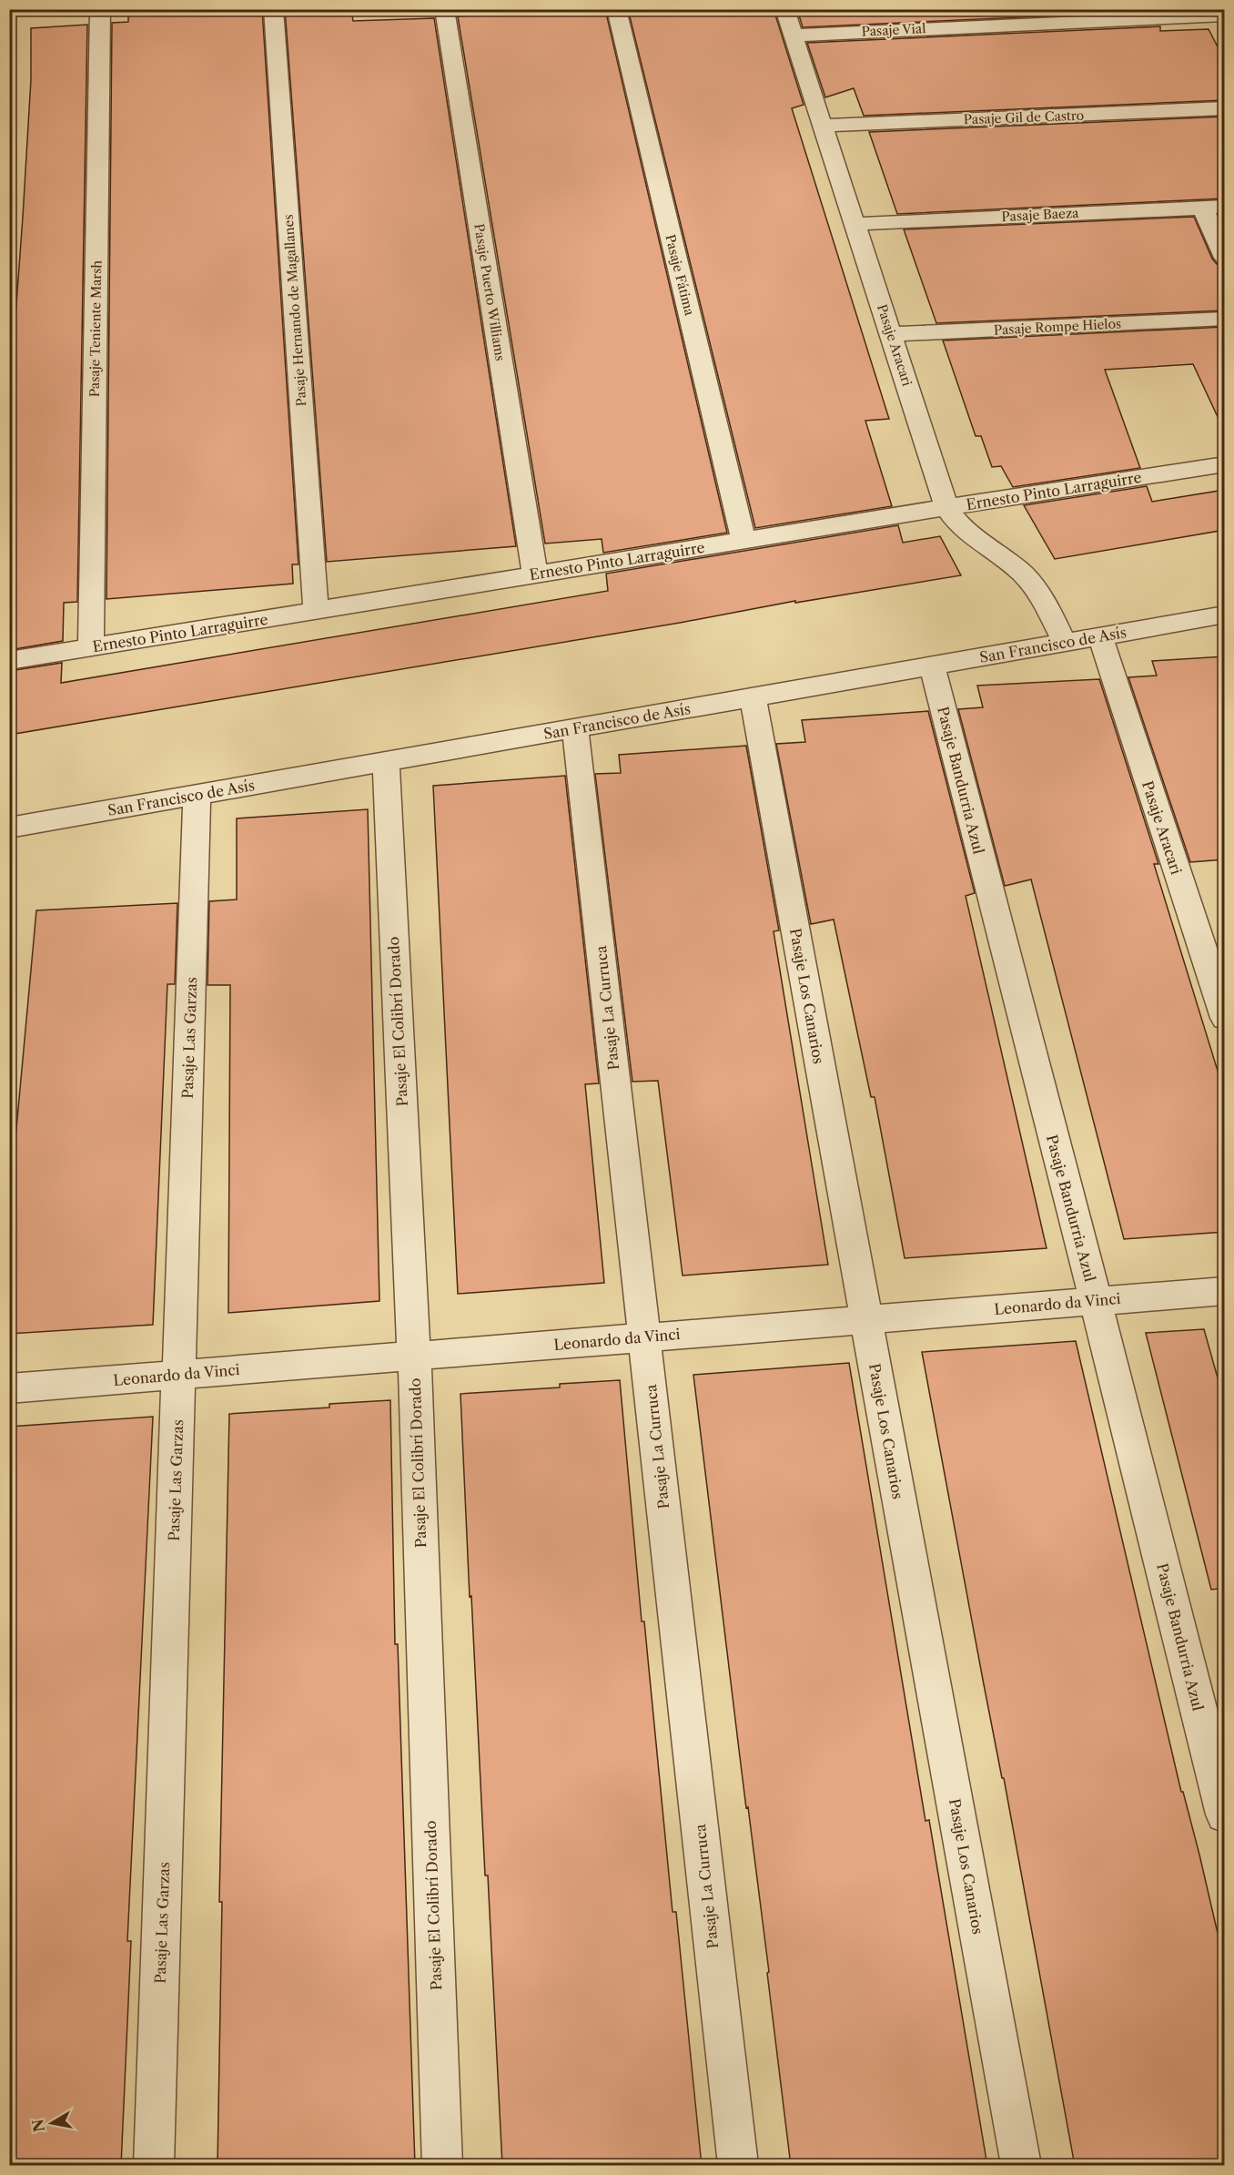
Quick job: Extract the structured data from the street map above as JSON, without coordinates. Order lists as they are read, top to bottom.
{
  "streets": {
    "street": [
      "Pasaje Vial",
      "Pasaje Gil de Castro",
      "Pasaje Baeza",
      "Pasaje Fátima",
      "Pasaje Puerto Williams",
      "Pasaje Hernando de Magallanes",
      "Pasaje Rompe Hielos",
      "Pasaje Teniente Marsh",
      "Pasaje Aracari",
      "Ernesto Pinto Larraguirre",
      "San Francisco de Asís",
      "Pasaje Bandurria Azul",
      "Pasaje Los Canarios",
      "Pasaje La Curruca",
      "Pasaje El Colibrí Dorado",
      "Pasaje Las Garzas",
      "Leonardo da Vinci"
    ]
  },
  "crossings": [
    ["Pasaje Vial", "Pasaje Aracari"],
    ["Pasaje Gil de Castro", "Pasaje Aracari"],
    ["Pasaje Baeza", "Pasaje Aracari"],
    ["Pasaje Fátima", "Ernesto Pinto Larraguirre"],
    ["Pasaje Puerto Williams", "Ernesto Pinto Larraguirre"],
    ["Pasaje Hernando de Magallanes", "Ernesto Pinto Larraguirre"],
    ["Pasaje Rompe Hielos", "Pasaje Aracari"],
    ["Pasaje Teniente Marsh", "Ernesto Pinto Larraguirre"],
    ["Pasaje Aracari", "Ernesto Pinto Larraguirre"],
    ["Pasaje Aracari", "San Francisco de Asís"],
    ["San Francisco de Asís", "Pasaje Bandurria Azul"],
    ["San Francisco de Asís", "Pasaje Los Canarios"],
    ["San Francisco de Asís", "Pasaje La Curruca"],
    ["San Francisco de Asís", "Pasaje El Colibrí Dorado"],
    ["San Francisco de Asís", "Pasaje Las Garzas"],
    ["Pasaje Bandurria Azul", "Leonardo da Vinci"],
    ["Pasaje Los Canarios", "Leonardo da Vinci"],
    ["Pasaje La Curruca", "Leonardo da Vinci"],
    ["Pasaje El Colibrí Dorado", "Leonardo da Vinci"],
    ["Pasaje Las Garzas", "Leonardo da Vinci"]
  ],
  "north": "left"
}
